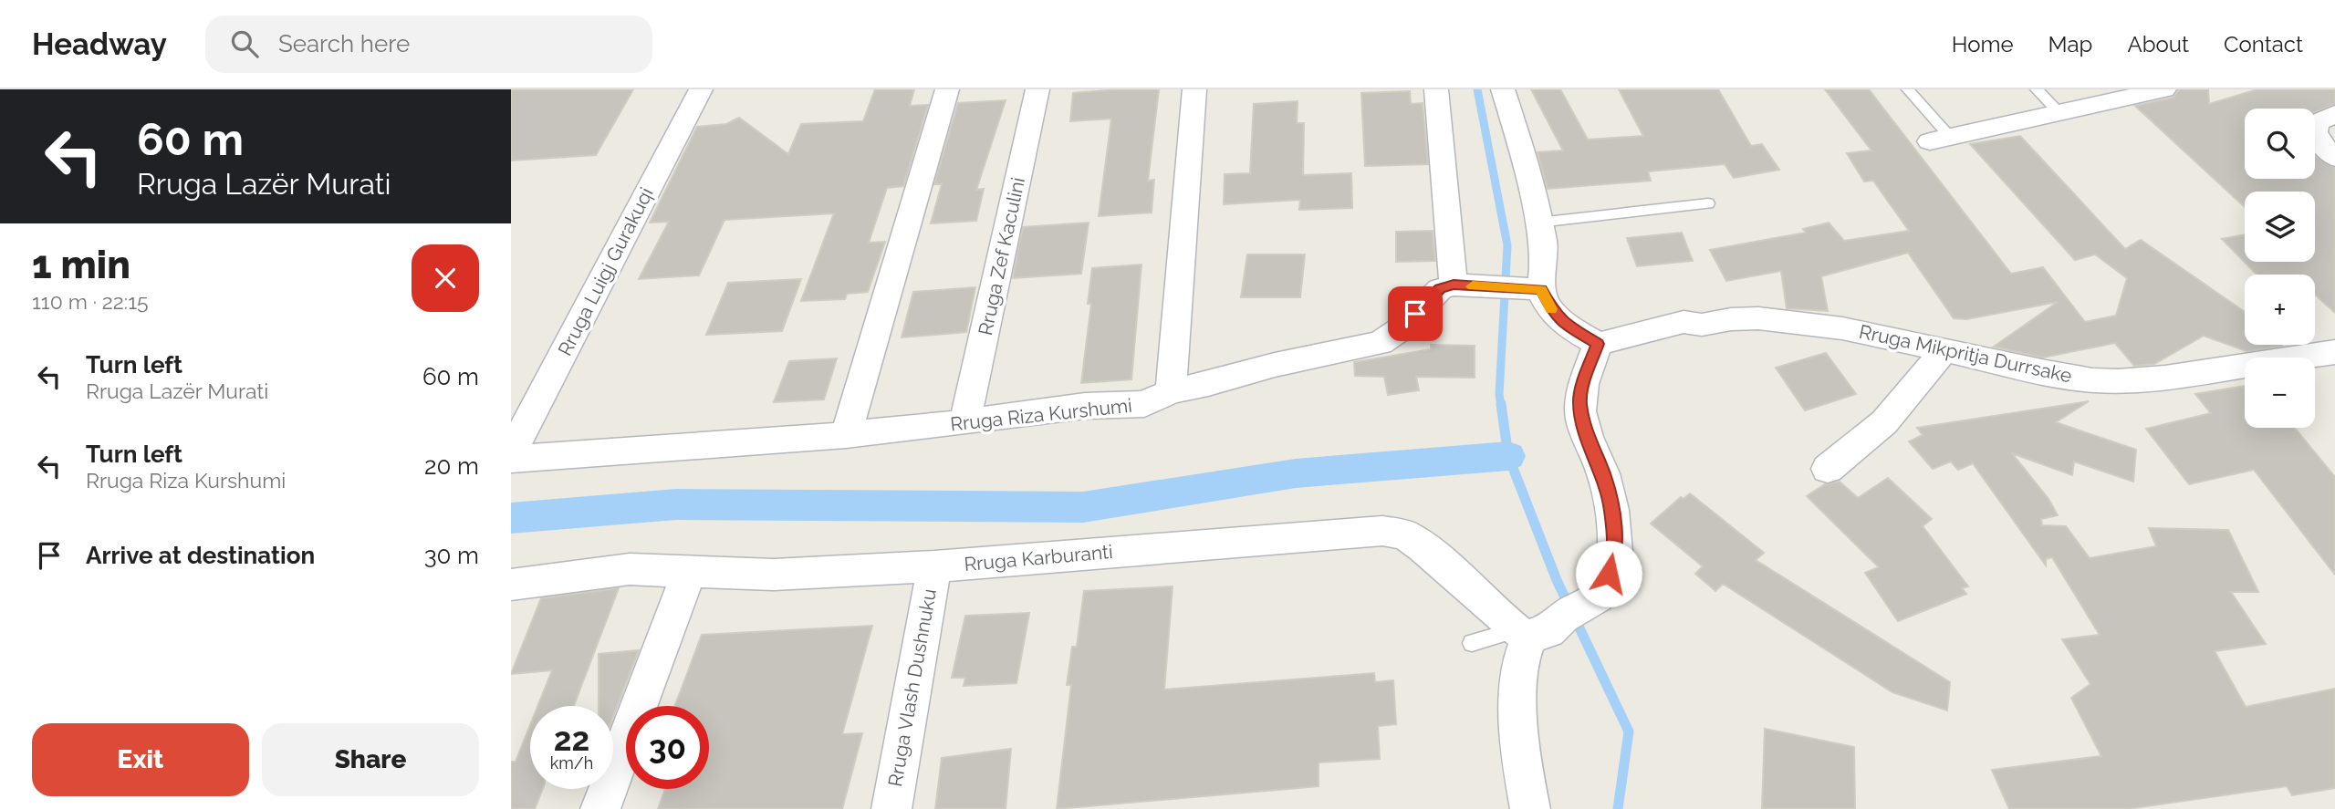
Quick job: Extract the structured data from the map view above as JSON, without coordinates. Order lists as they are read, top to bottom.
{
  "streets": {
    "street": [
      "Rruga Zef Kaculini",
      "Rruga Luigj Gurakuqi",
      "Rruga Mikpritja Durrsake",
      "Rruga Riza Kurshumi",
      "Rruga Karburanti",
      "Rruga Vlash Dushnuku"
    ]
  },
  "crossings": [
    ["Rruga Zef Kaculini", "Rruga Riza Kurshumi"],
    ["Rruga Karburanti", "Rruga Vlash Dushnuku"]
  ],
  "page": {
    "header": "Headway",
    "search": "Search here",
    "nav": [
      "Home",
      "Map",
      "About",
      "Contact"
    ],
    "turn": ["60 m", "Rruga Lazër Murati"],
    "map_buttons": ["+", "−"],
    "heading": ["1 min", "110 m · 22:15"],
    "list": [
      {
        "name": "Turn left",
        "note": "Rruga Lazër Murati",
        "value": "60 m"
      },
      {
        "name": "Turn left",
        "note": "Rruga Riza Kurshumi",
        "value": "20 m"
      },
      {
        "name": "Arrive at destination",
        "value": "30 m"
      }
    ],
    "speed": "22 km/h",
    "limit": "30",
    "buttons": ["Exit", "Share"]
  }
}
